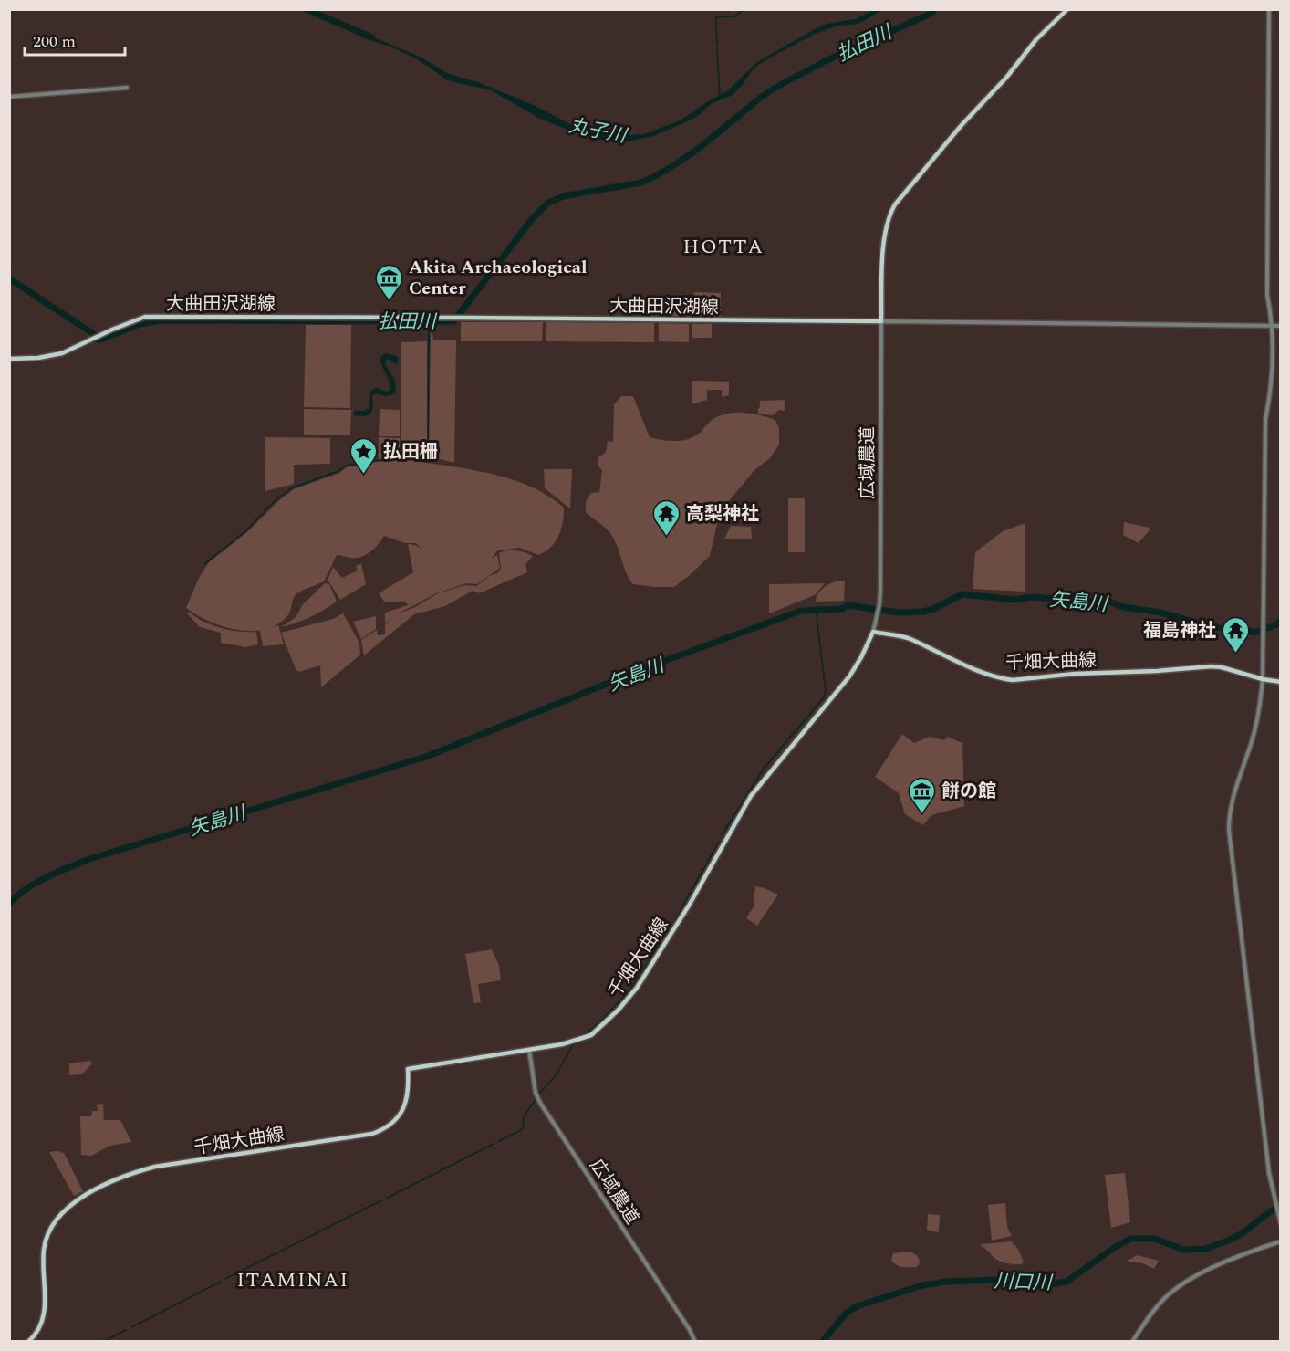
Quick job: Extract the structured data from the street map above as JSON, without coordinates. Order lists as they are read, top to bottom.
{
  "streets": {
    "main road": ["大曲田沢湖線", "千畑大曲線"],
    "street": ["広域農道"]
  },
  "crossings": [
    ["大曲田沢湖線", "広域農道"],
    ["広域農道", "千畑大曲線"]
  ],
  "districts": ["HOTTA", "ITAMINAI"],
  "water": [
    "払田川",
    "丸子川",
    "矢島川",
    "川口川"
  ],
  "places": {
    "museum": ["Akita Archaeological Center", "餅の館"],
    "place": ["払田柵"],
    "temple": ["高梨神社", "福島神社"]
  },
  "scale_bar": "200 m"
}
